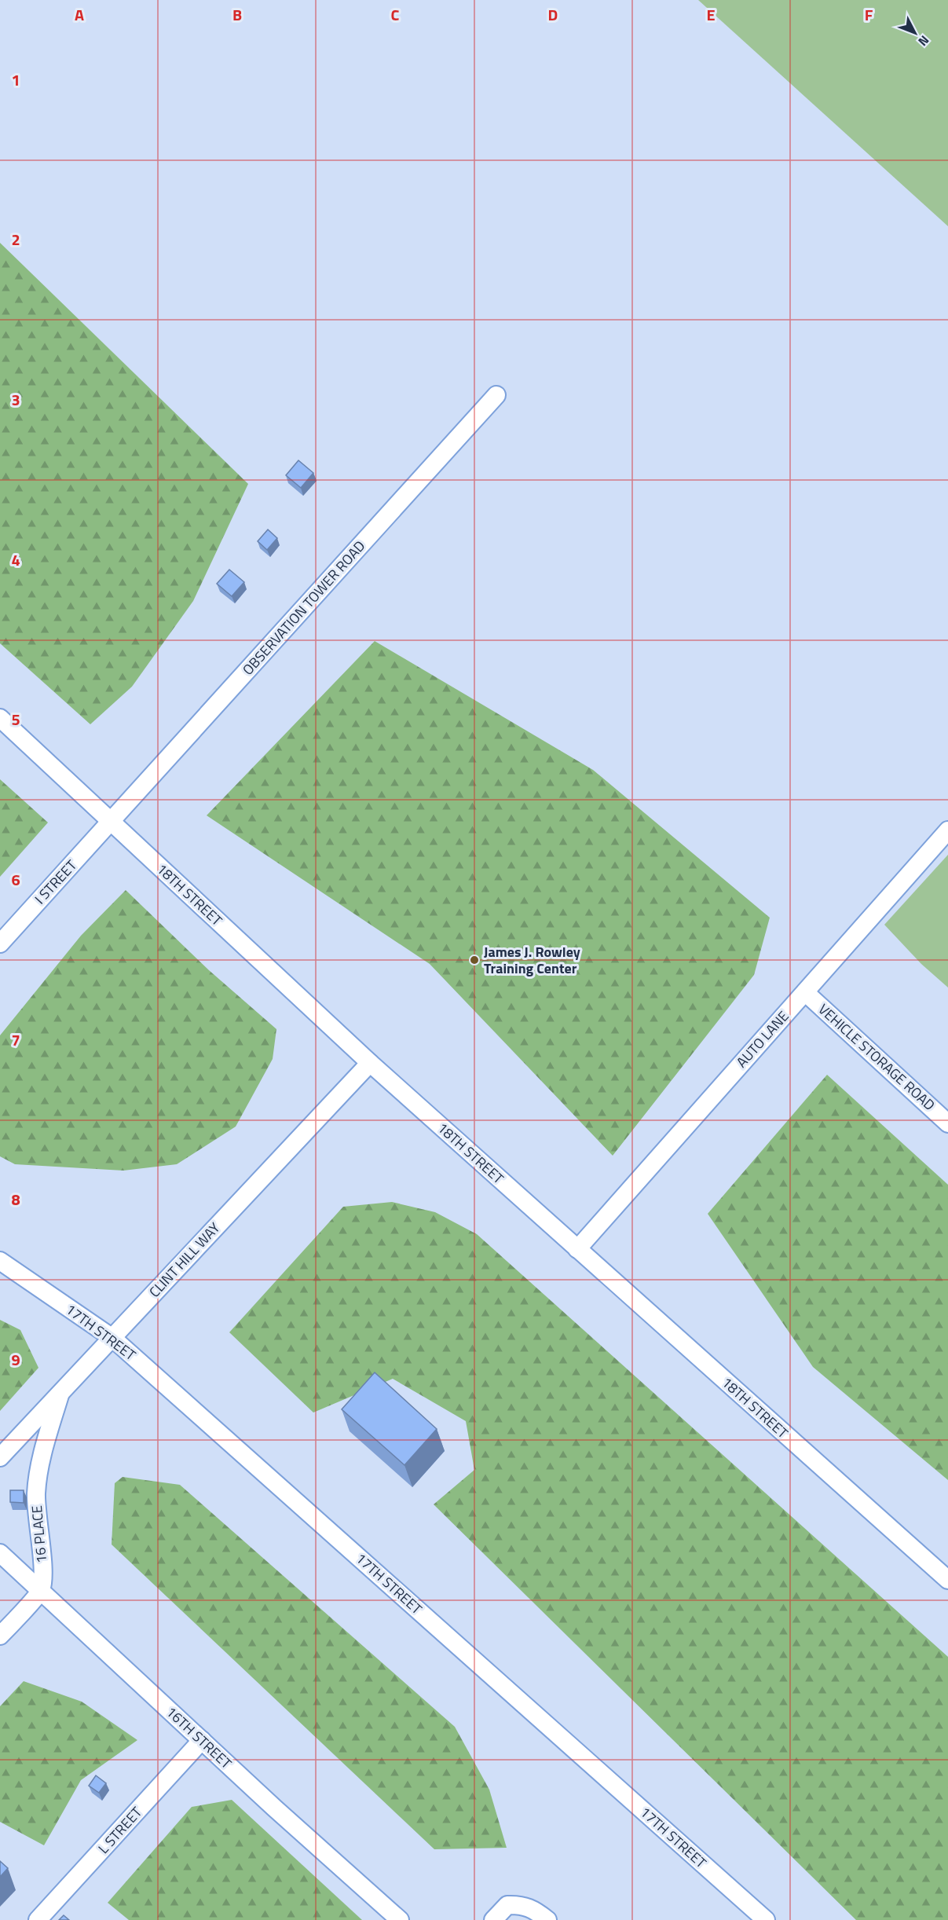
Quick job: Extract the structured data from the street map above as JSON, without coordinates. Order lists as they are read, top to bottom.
{
  "streets": {
    "lane": [
      "OBSERVATION TOWER ROAD",
      "I STREET",
      "18TH STREET",
      "AUTO LANE",
      "VEHICLE STORAGE ROAD",
      "CLINT HILL WAY",
      "17TH STREET",
      "16 PLACE",
      "16TH STREET",
      "L STREET"
    ]
  },
  "crossings": [
    ["OBSERVATION TOWER ROAD", "I STREET"],
    ["OBSERVATION TOWER ROAD", "18TH STREET"],
    ["I STREET", "18TH STREET"],
    ["18TH STREET", "AUTO LANE"],
    ["18TH STREET", "CLINT HILL WAY"],
    ["AUTO LANE", "VEHICLE STORAGE ROAD"],
    ["CLINT HILL WAY", "17TH STREET"],
    ["CLINT HILL WAY", "16 PLACE"],
    ["16 PLACE", "16TH STREET"],
    ["16TH STREET", "L STREET"]
  ],
  "places": ["James J. Rowley Training Center"],
  "north": "bottom right",
  "grid": {
    "columns": [
      "A",
      "B",
      "C",
      "D",
      "E",
      "F"
    ],
    "rows": [
      "1",
      "2",
      "3",
      "4",
      "5",
      "6",
      "7",
      "8",
      "9"
    ]
  }
}
